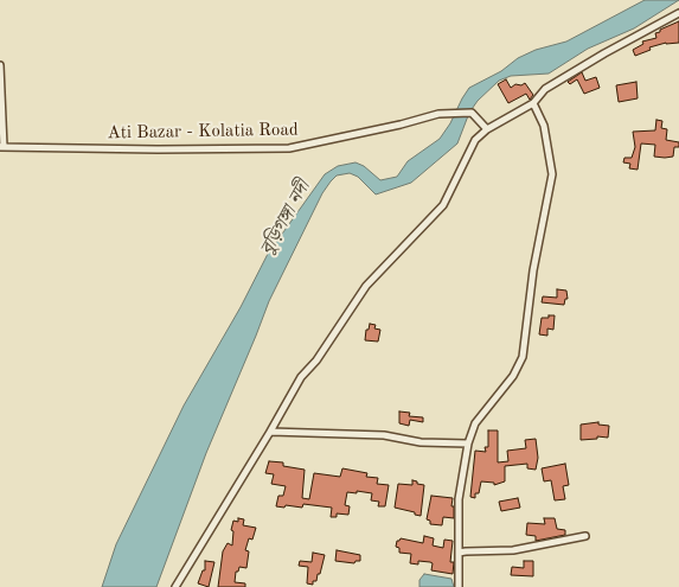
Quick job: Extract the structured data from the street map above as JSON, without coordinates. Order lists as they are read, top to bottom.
{
  "streets": {
    "street": ["Ati Bazar - Kolatia Road"]
  },
  "water": ["বুড়িগঙ্গা নদী"]
}
